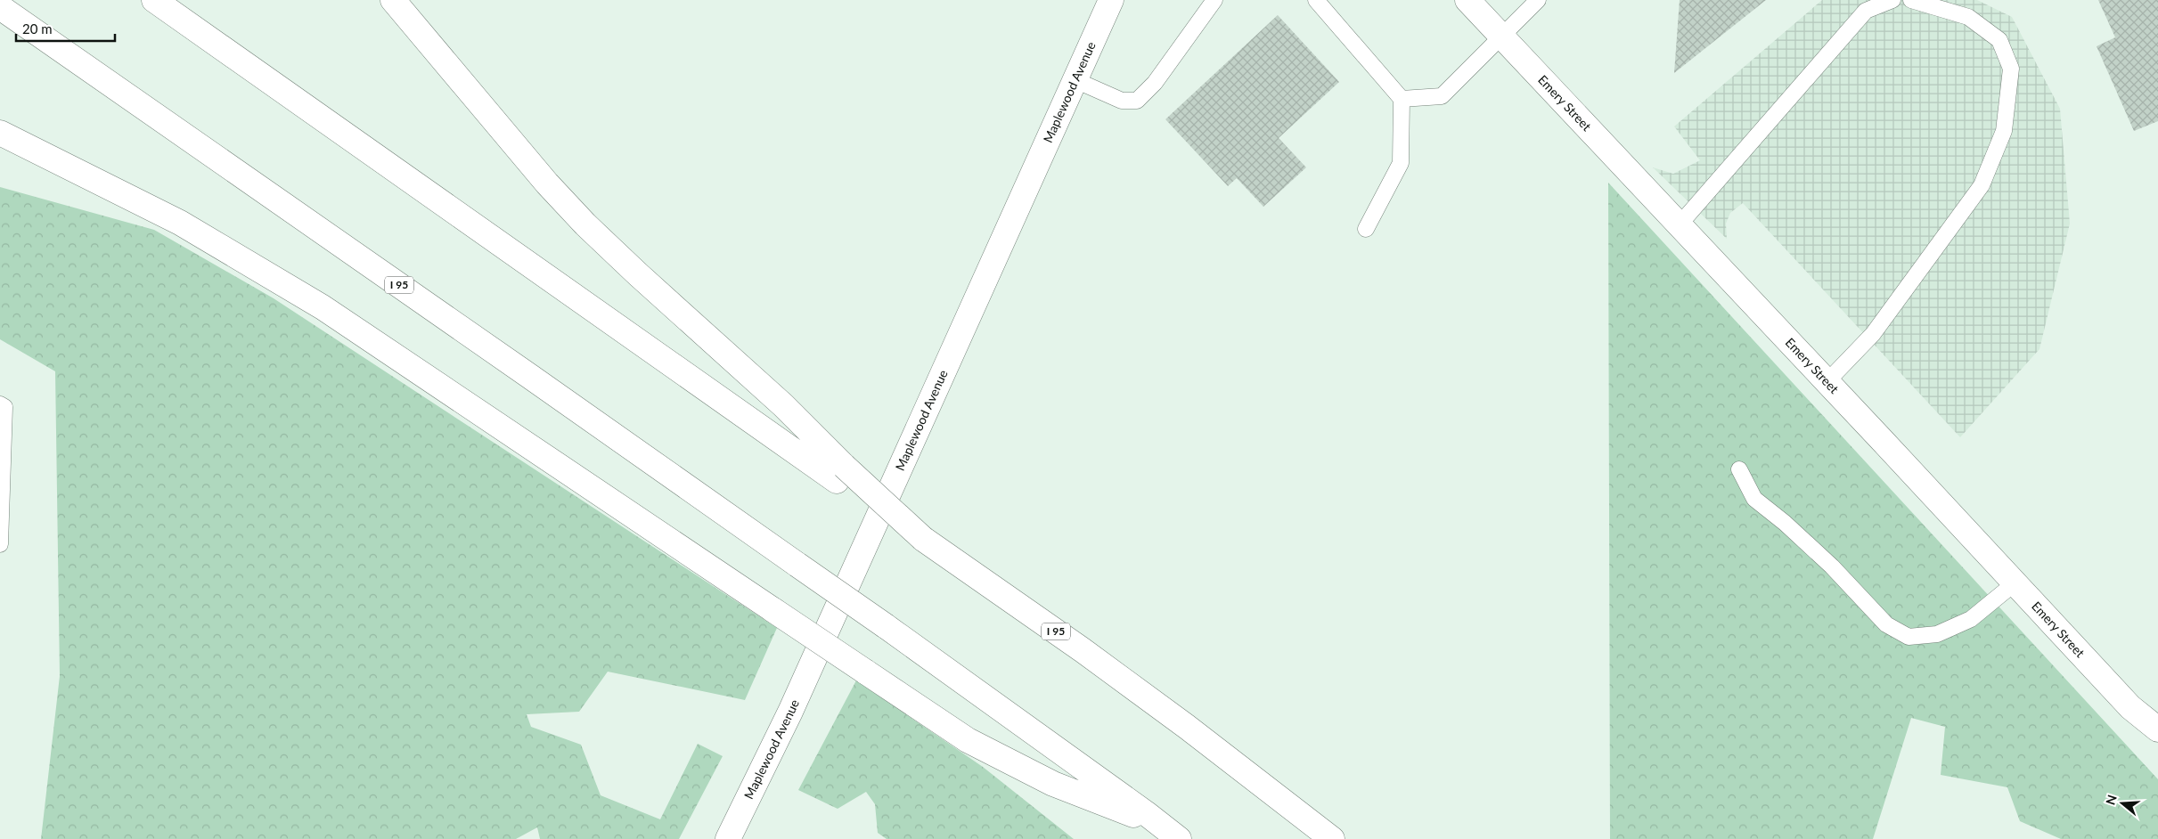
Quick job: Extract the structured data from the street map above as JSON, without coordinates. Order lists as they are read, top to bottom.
{
  "streets": {
    "main road": ["Maplewood Avenue", "Emery Street", "I 95"]
  },
  "scale_bar": "20 m",
  "north": "left"
}
